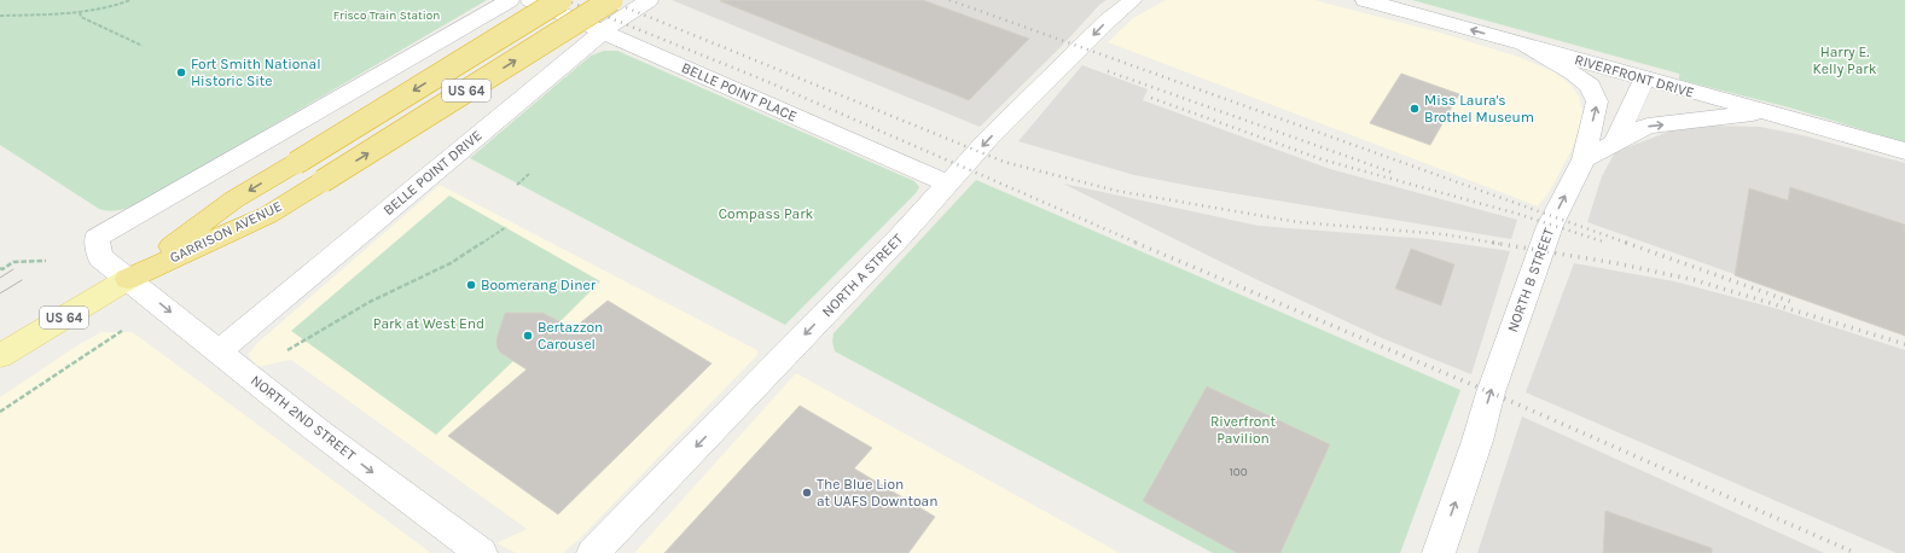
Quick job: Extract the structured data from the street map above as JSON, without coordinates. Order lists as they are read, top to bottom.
{
  "streets": {
    "highway": ["US 64", "GARRISON AVENUE"],
    "street": [
      "RIVERFRONT DRIVE",
      "BELLE POINT PLACE",
      "BELLE POINT DRIVE",
      "NORTH A STREET",
      "NORTH B STREET",
      "NORTH 2ND STREET"
    ]
  },
  "crossings": [
    ["RIVERFRONT DRIVE", "NORTH B STREET"],
    ["BELLE POINT PLACE", "BELLE POINT DRIVE"],
    ["BELLE POINT PLACE", "NORTH A STREET"],
    ["BELLE POINT DRIVE", "NORTH 2ND STREET"],
    ["GARRISON AVENUE", "NORTH 2ND STREET"]
  ],
  "one_way": ["NORTH A STREET", "NORTH B STREET", "NORTH 2ND STREET"],
  "parks": [
    "Frisco Train Station",
    "Harry E. Kelly Park",
    "Compass Park",
    "Park at West End",
    "Riverfront Pavilion"
  ],
  "places": [
    "Fort Smith National Historic Site",
    "Miss Laura's Brothel Museum",
    "Boomerang Diner",
    "Bertazzon Carousel",
    "The Blue Lion at UAFS Downtoan"
  ],
  "house_numbers": ["100"]
}
